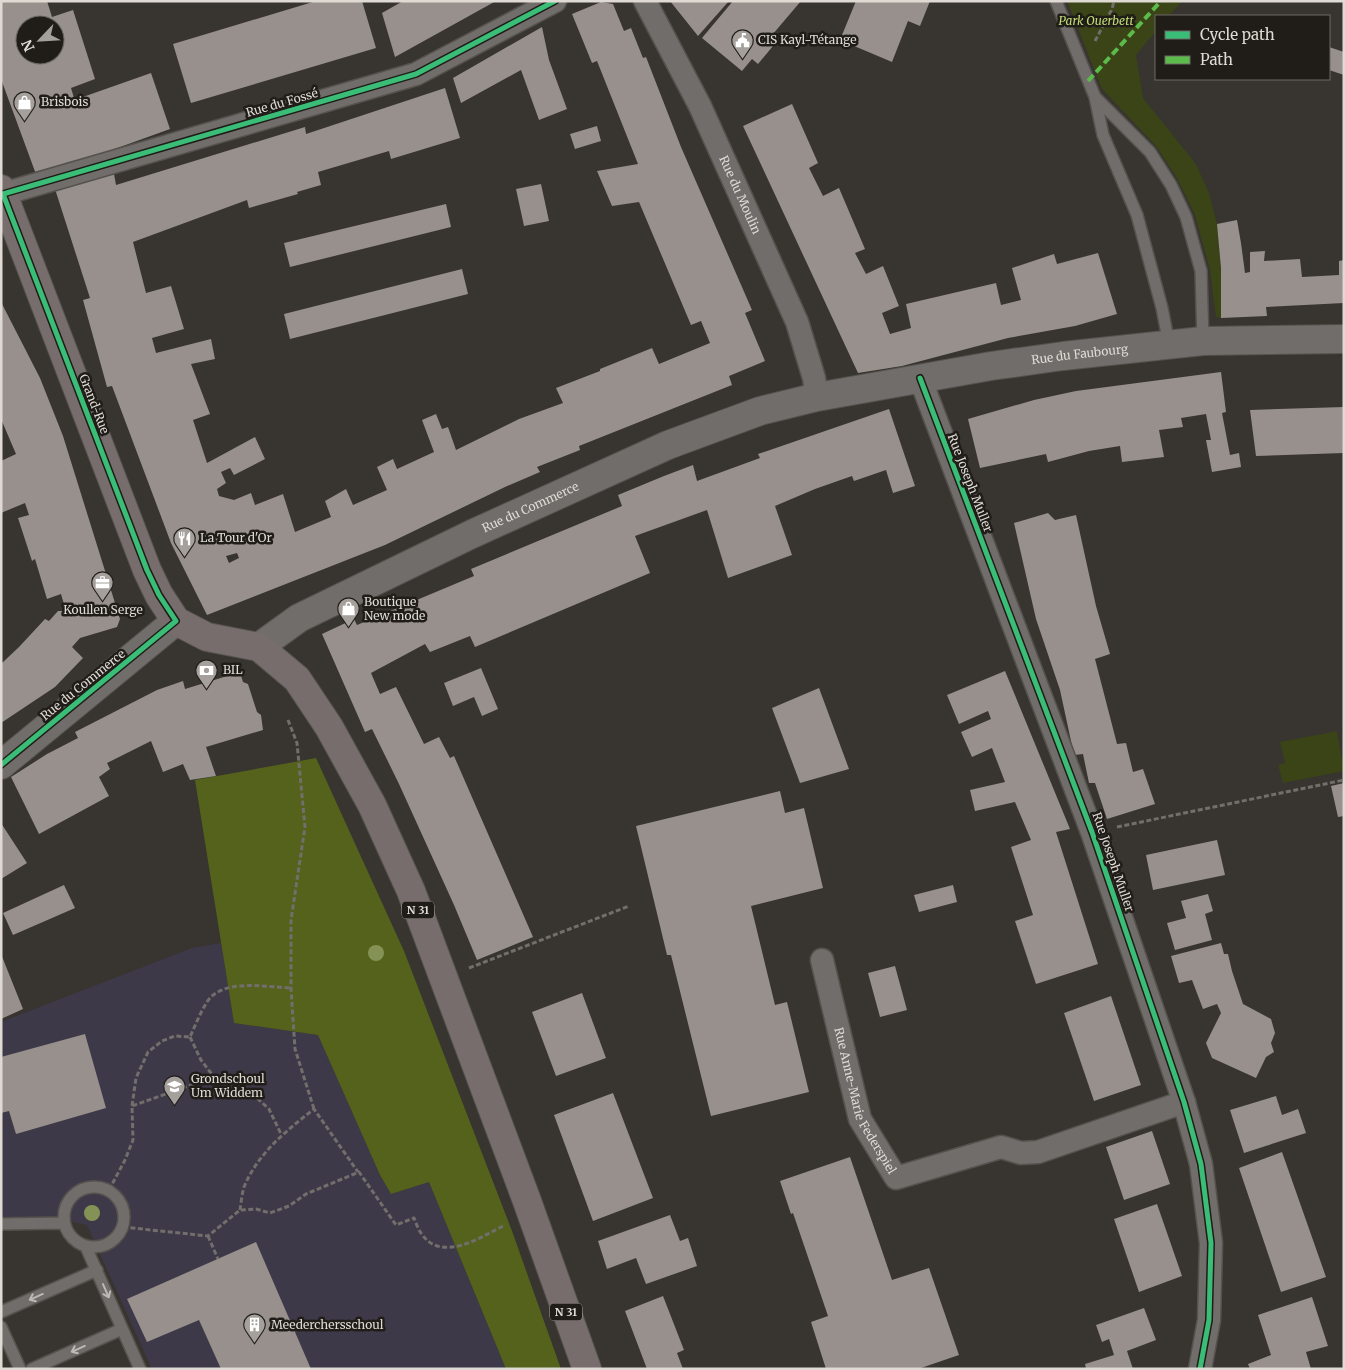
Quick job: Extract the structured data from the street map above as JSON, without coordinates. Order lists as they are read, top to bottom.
{
  "streets": {
    "main road": [
      "Rue du Faubourg",
      "Grand-Rue",
      "Rue du Commerce",
      "N 31"
    ],
    "street": [
      "Rue du Fossé",
      "Rue du Moulin",
      "Rue Joseph Muller",
      "Rue Anne-Marie Federspiel"
    ]
  },
  "crossings": [
    ["Rue du Fossé", "Grand-Rue"],
    ["Rue du Moulin", "Rue du Faubourg"],
    ["Rue du Moulin", "Rue du Commerce"],
    ["Rue du Faubourg", "Rue Joseph Muller"],
    ["Rue du Faubourg", "Rue du Commerce"],
    ["Grand-Rue", "Rue du Commerce"],
    ["Grand-Rue", "N 31"],
    ["Rue Joseph Muller", "Rue Anne-Marie Federspiel"],
    ["Rue du Commerce", "N 31"]
  ],
  "parks": ["Park Ouerbett"],
  "places": {
    "public building": ["CIS Kayl-Tétange"],
    "shop": ["Brisbois", "Boutique New mode"],
    "restaurant": ["La Tour d'Or"],
    "office": ["Koullen Serge"],
    "bank": ["BIL"],
    "school or university": ["Grondschoul Um Widdem"],
    "building": ["Meederchersschoul"]
  },
  "legend": ["Cycle path", "Path"],
  "north": "bottom left"
}
